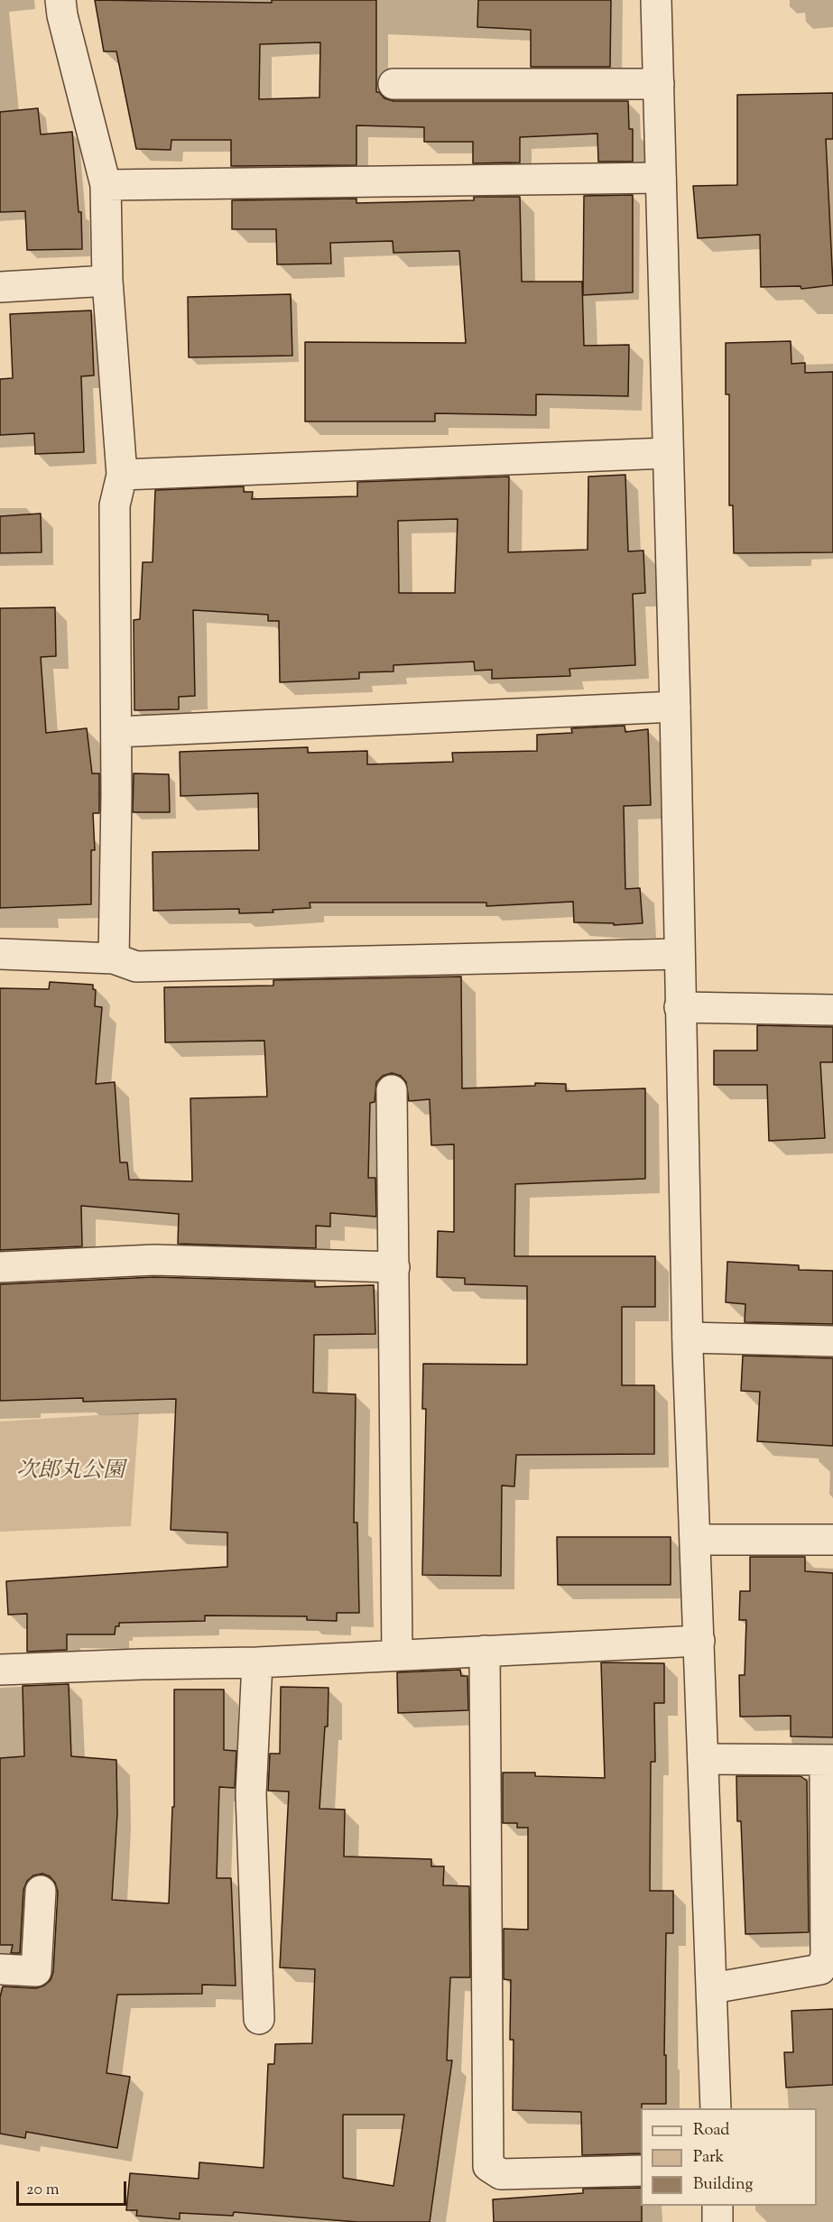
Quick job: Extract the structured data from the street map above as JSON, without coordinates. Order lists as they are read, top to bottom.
{
  "parks": ["次郎丸公園"],
  "legend": ["Road", "Park", "Building"],
  "scale_bar": "20 m"
}
